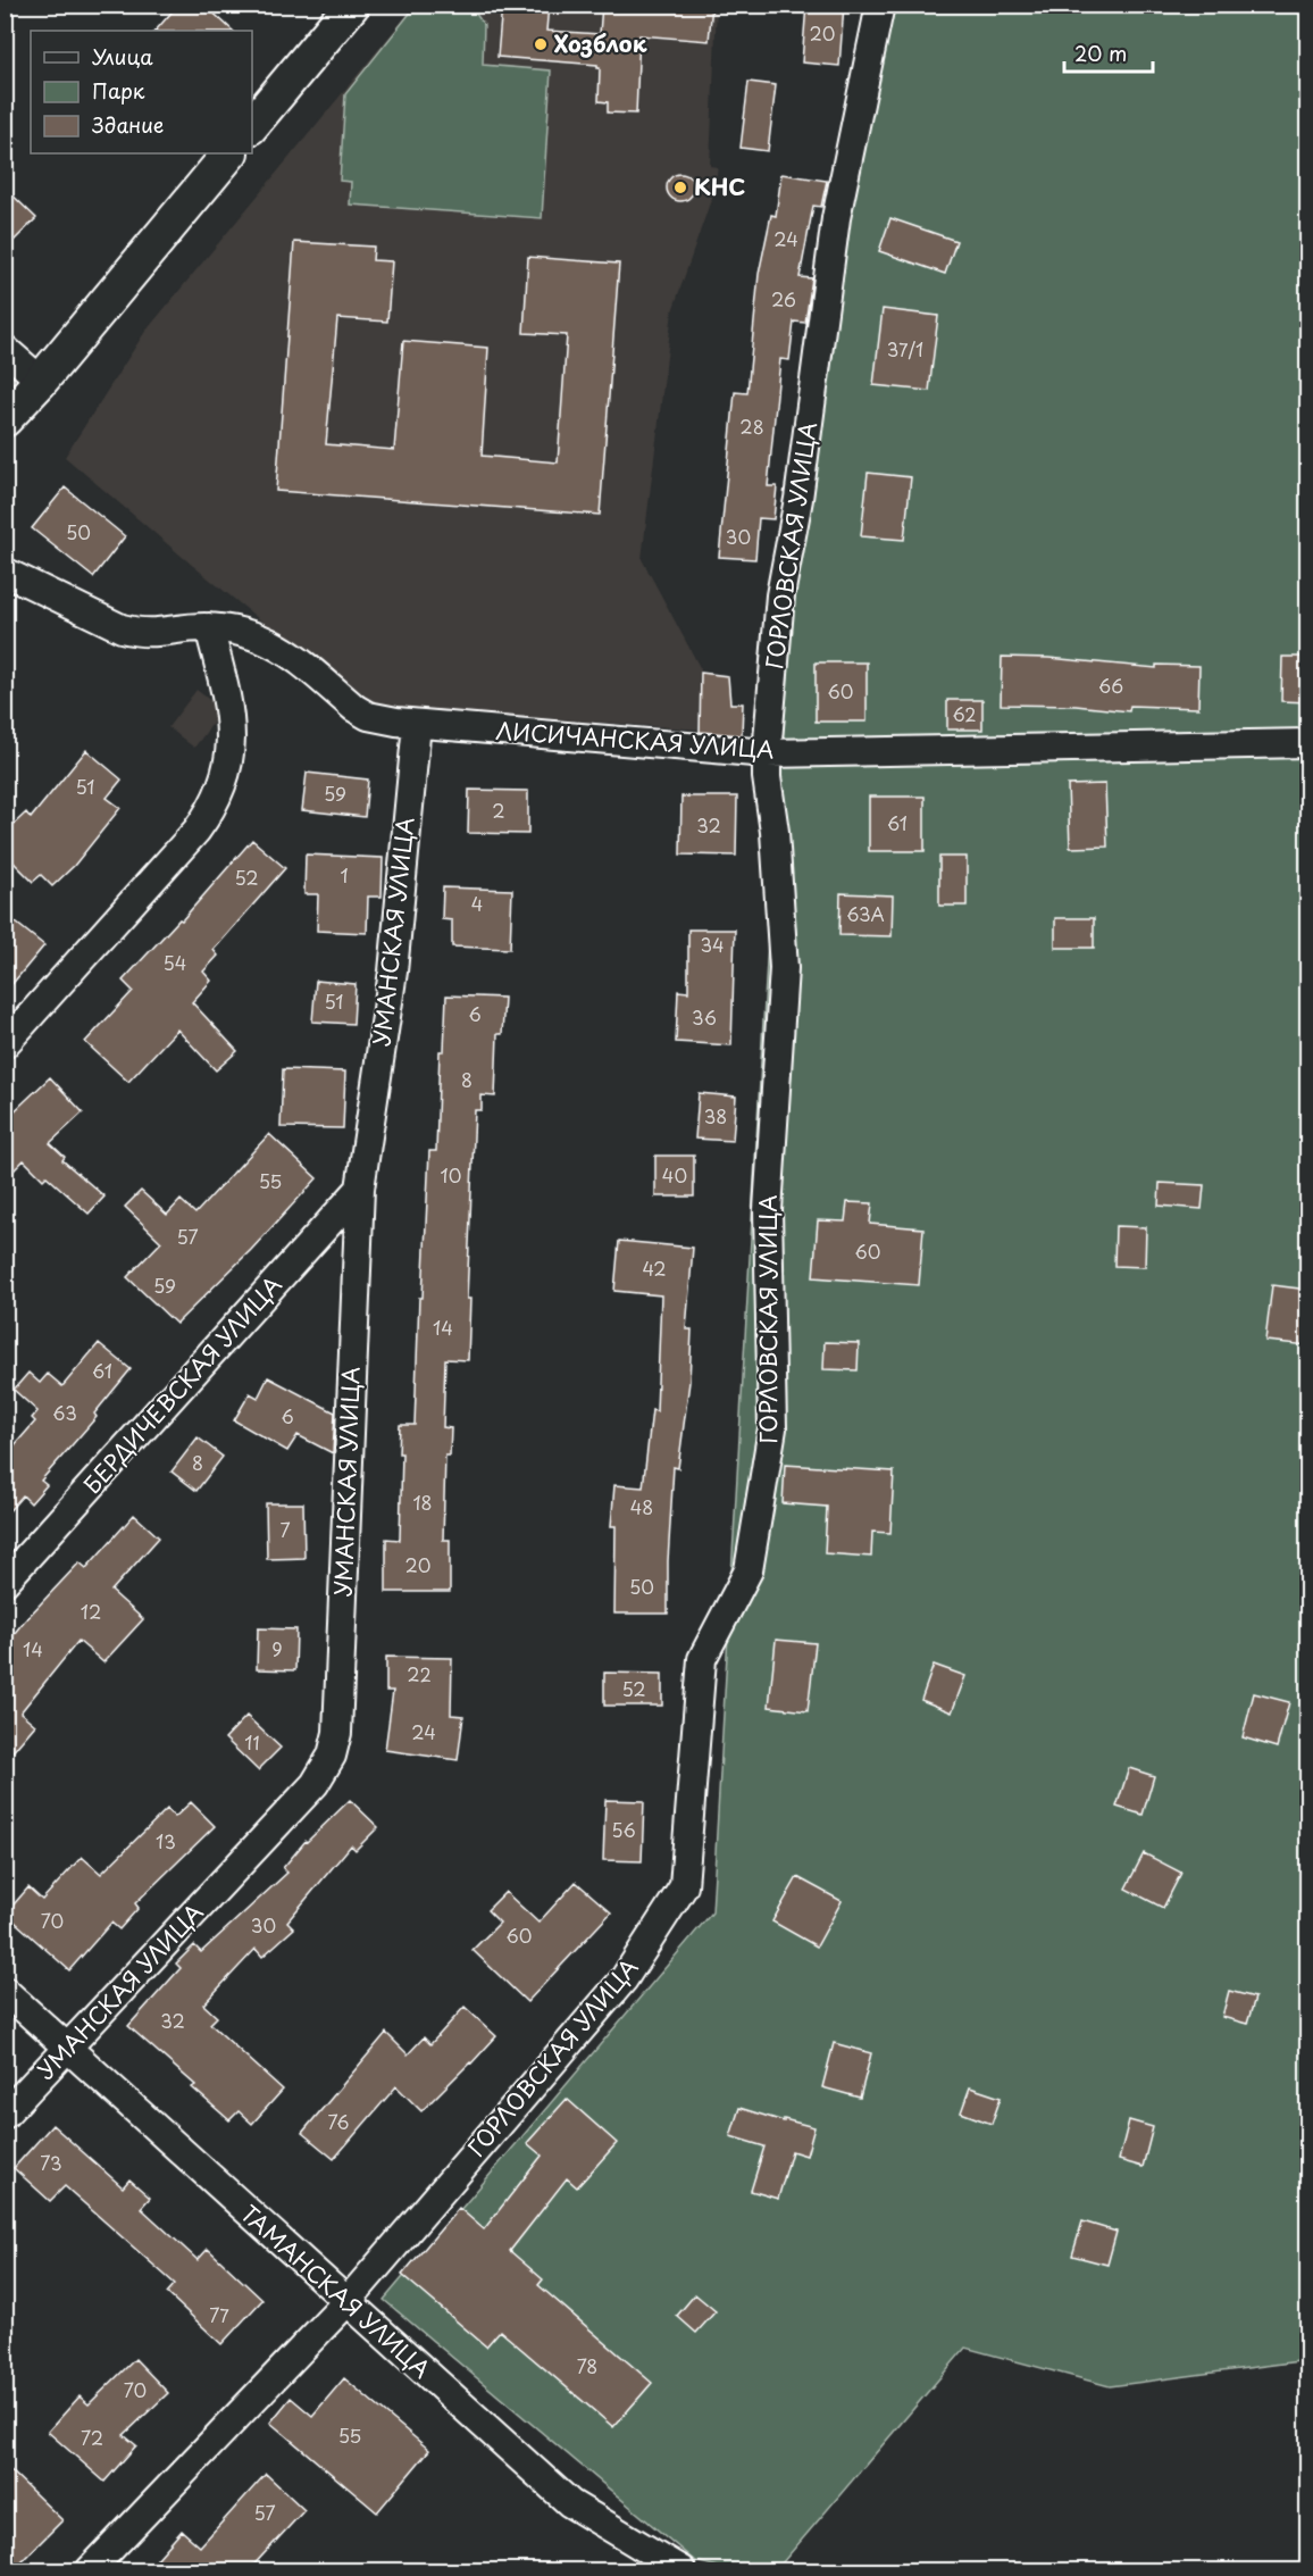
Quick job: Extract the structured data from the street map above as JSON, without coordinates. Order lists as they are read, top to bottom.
{
  "streets": {
    "street": [
      "ГОРЛОВСКАЯ УЛИЦА",
      "ЛИСИЧАНСКАЯ УЛИЦА",
      "УМАНСКАЯ УЛИЦА",
      "БЕРДИЧЕВСКАЯ УЛИЦА",
      "ТАМАНСКАЯ УЛИЦА"
    ]
  },
  "crossings": [
    ["ГОРЛОВСКАЯ УЛИЦА", "ЛИСИЧАНСКАЯ УЛИЦА"],
    ["ГОРЛОВСКАЯ УЛИЦА", "ТАМАНСКАЯ УЛИЦА"],
    ["ЛИСИЧАНСКАЯ УЛИЦА", "УМАНСКАЯ УЛИЦА"],
    ["УМАНСКАЯ УЛИЦА", "БЕРДИЧЕВСКАЯ УЛИЦА"],
    ["УМАНСКАЯ УЛИЦА", "ТАМАНСКАЯ УЛИЦА"]
  ],
  "places": ["Хозблок", "КНС"],
  "house_numbers": [
    "20",
    "24",
    "26",
    "37/1",
    "28",
    "50",
    "30",
    "66",
    "60",
    "62",
    "51",
    "59",
    "2",
    "61",
    "32",
    "1",
    "52",
    "4",
    "63А",
    "34",
    "54",
    "51",
    "6",
    "36",
    "8",
    "38",
    "10",
    "40",
    "55",
    "57",
    "60",
    "42",
    "59",
    "14",
    "61",
    "63",
    "6",
    "8",
    "18",
    "48",
    "7",
    "20",
    "50",
    "12",
    "14",
    "9",
    "22",
    "52",
    "24",
    "11",
    "56",
    "13",
    "70",
    "30",
    "60",
    "32",
    "76",
    "73",
    "77",
    "78",
    "70",
    "55",
    "72",
    "57"
  ],
  "legend": ["Улица", "Парк", "Здание"],
  "scale_bar": "20 m"
}
